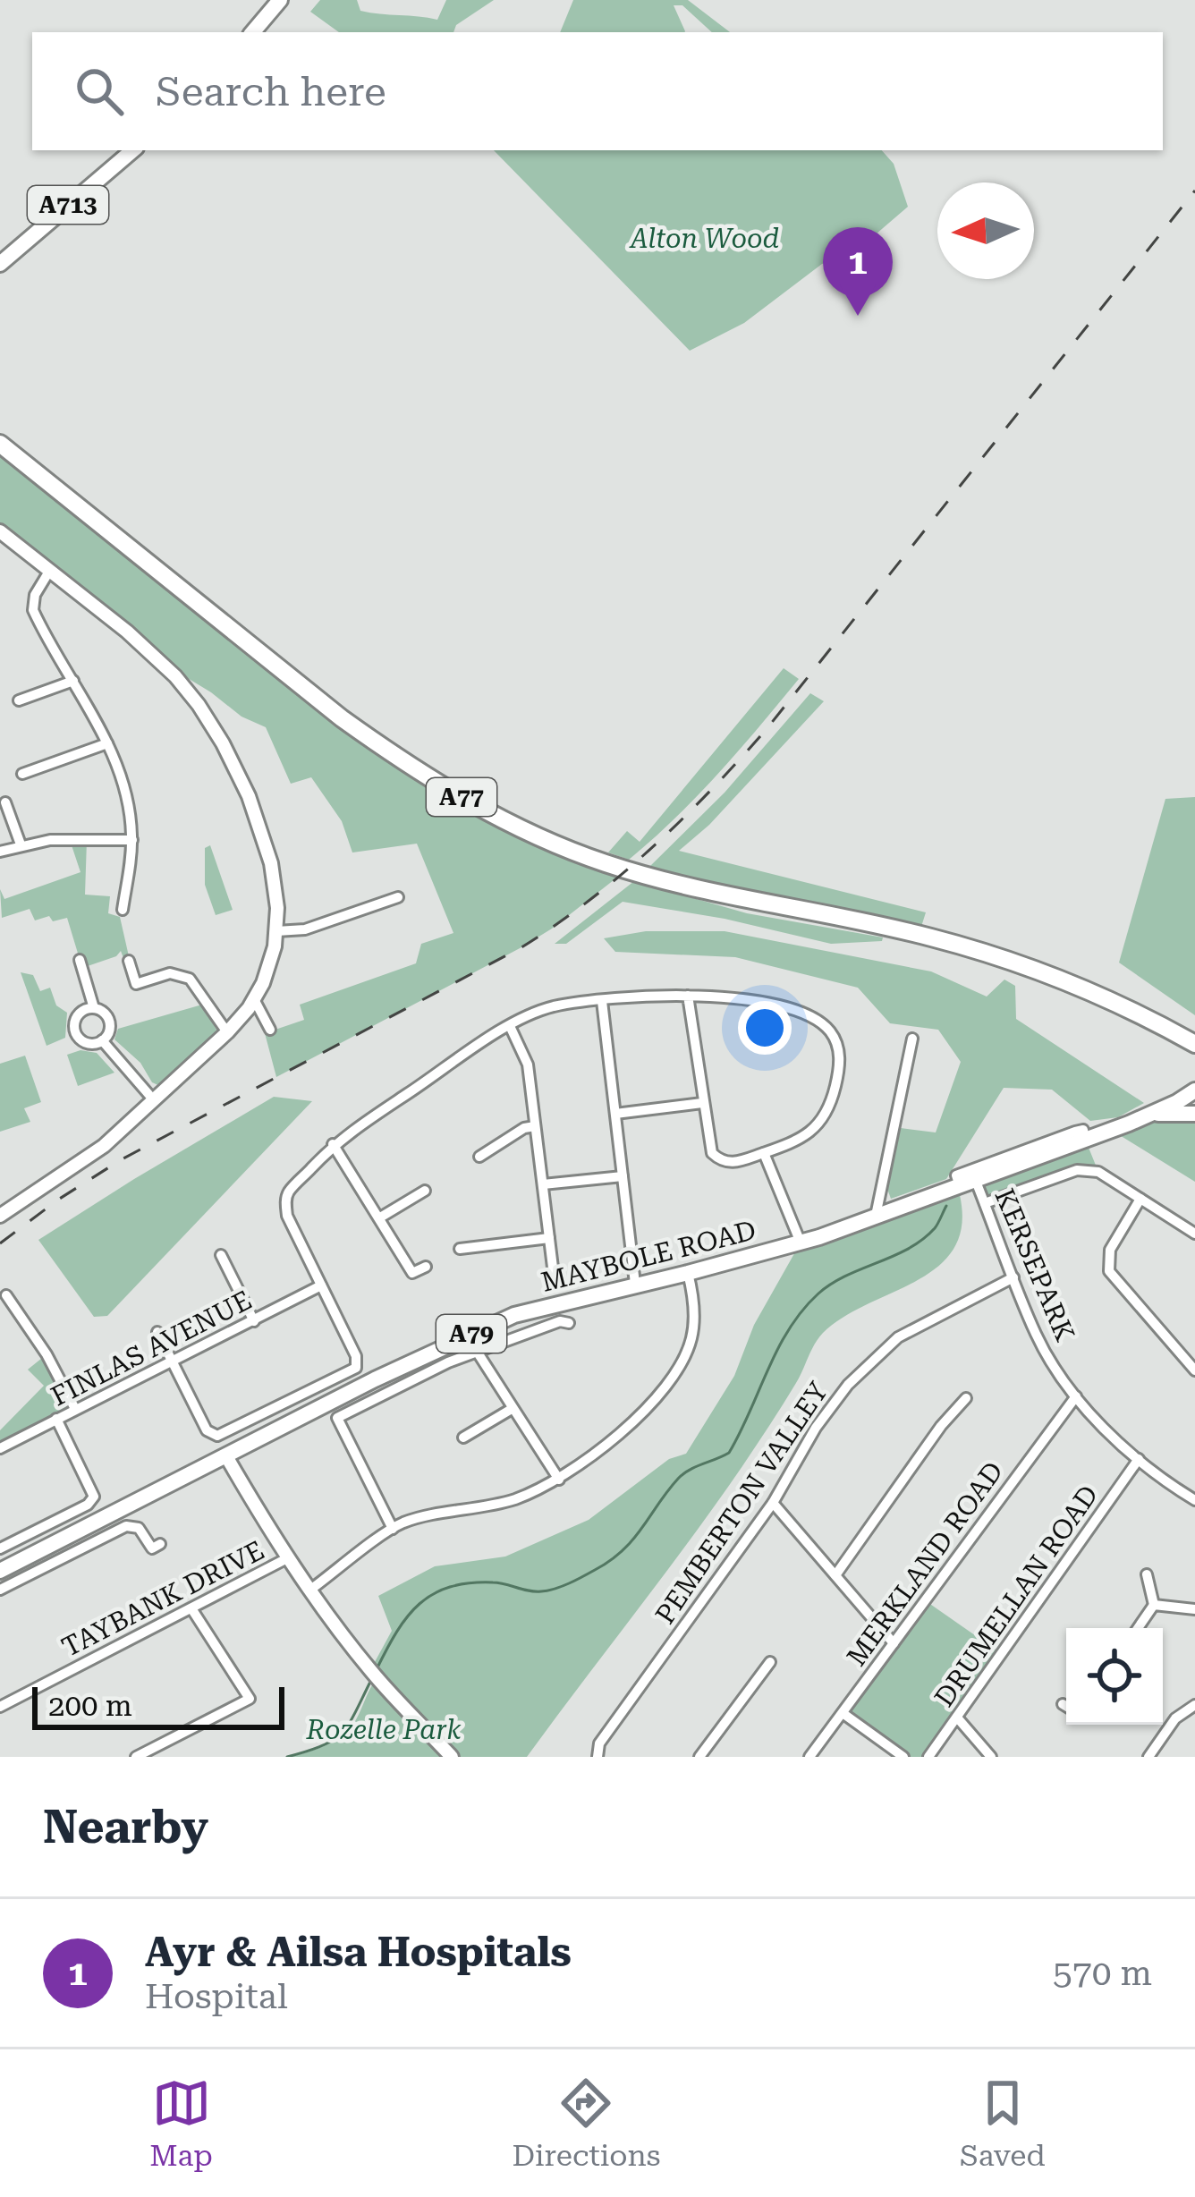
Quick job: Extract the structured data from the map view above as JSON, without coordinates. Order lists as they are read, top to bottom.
{
  "streets": {
    "highway": ["A77"],
    "main road": ["A713", "MAYBOLE ROAD", "A79"],
    "street": [
      "KERSEPARK",
      "FINLAS AVENUE",
      "PEMBERTON VALLEY",
      "MERKLAND ROAD",
      "DRUMELLAN ROAD",
      "TAYBANK DRIVE"
    ]
  },
  "crossings": [
    ["MAYBOLE ROAD", "KERSEPARK"],
    ["KERSEPARK", "PEMBERTON VALLEY"],
    ["KERSEPARK", "MERKLAND ROAD"],
    ["KERSEPARK", "DRUMELLAN ROAD"]
  ],
  "parks": ["Alton Wood", "Rozelle Park"],
  "scale_bar": "200 m",
  "north": "left",
  "page": {
    "search": "Search here",
    "pins": "1",
    "scale": "200 m",
    "heading": "Nearby",
    "list": [
      {
        "mark": "1",
        "name": "Ayr & Ailsa Hospitals",
        "note": "Hospital",
        "value": "570 m"
      }
    ],
    "nav": ["Map", "Directions", "Saved"]
  }
}
